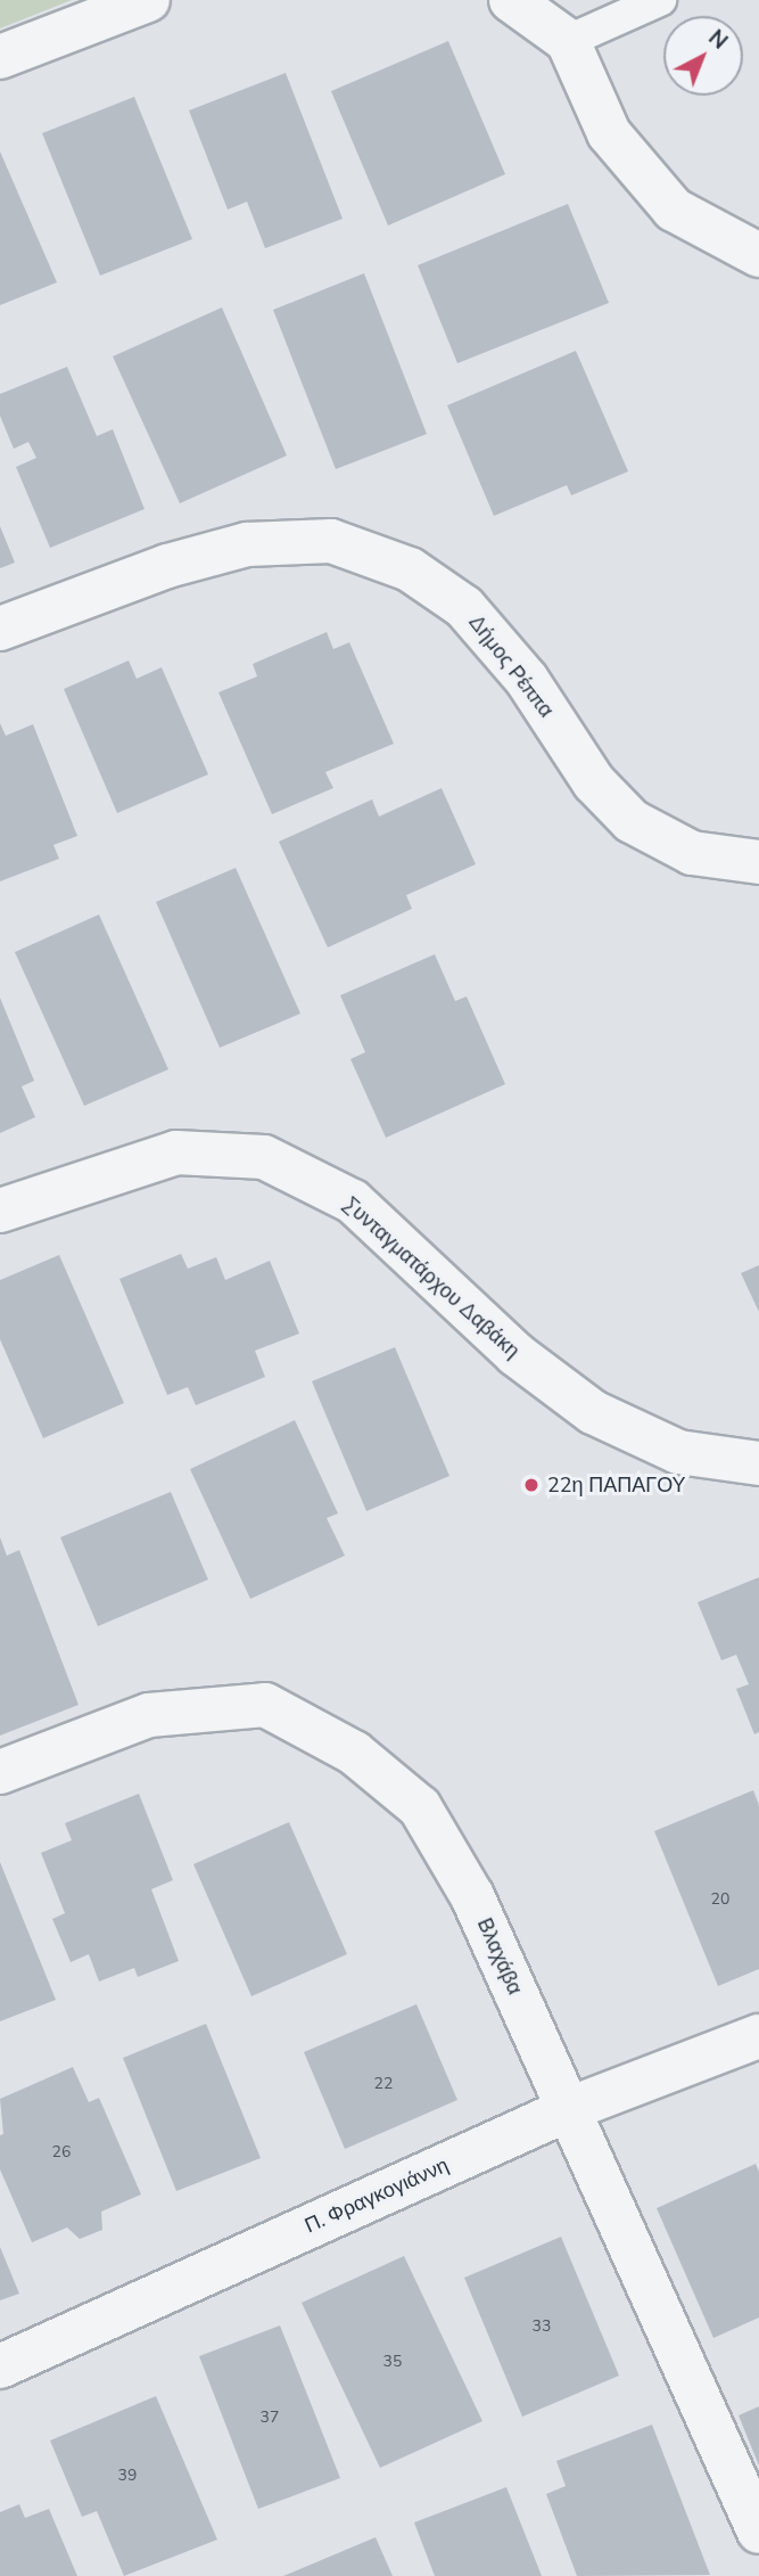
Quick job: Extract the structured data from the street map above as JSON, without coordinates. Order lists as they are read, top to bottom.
{
  "streets": {
    "street": [
      "Δήμος Ρέππα",
      "Συνταγματάρχου Δαβάκη",
      "Βλαχάβα",
      "Π. Φραγκογιάννη"
    ]
  },
  "crossings": [
    ["Βλαχάβα", "Π. Φραγκογιάννη"]
  ],
  "places": ["22η ΠΑΠΑΓΟΥ"],
  "house_numbers": [
    "20",
    "22",
    "26",
    "33",
    "35",
    "37",
    "39"
  ],
  "north": "top right"
}
